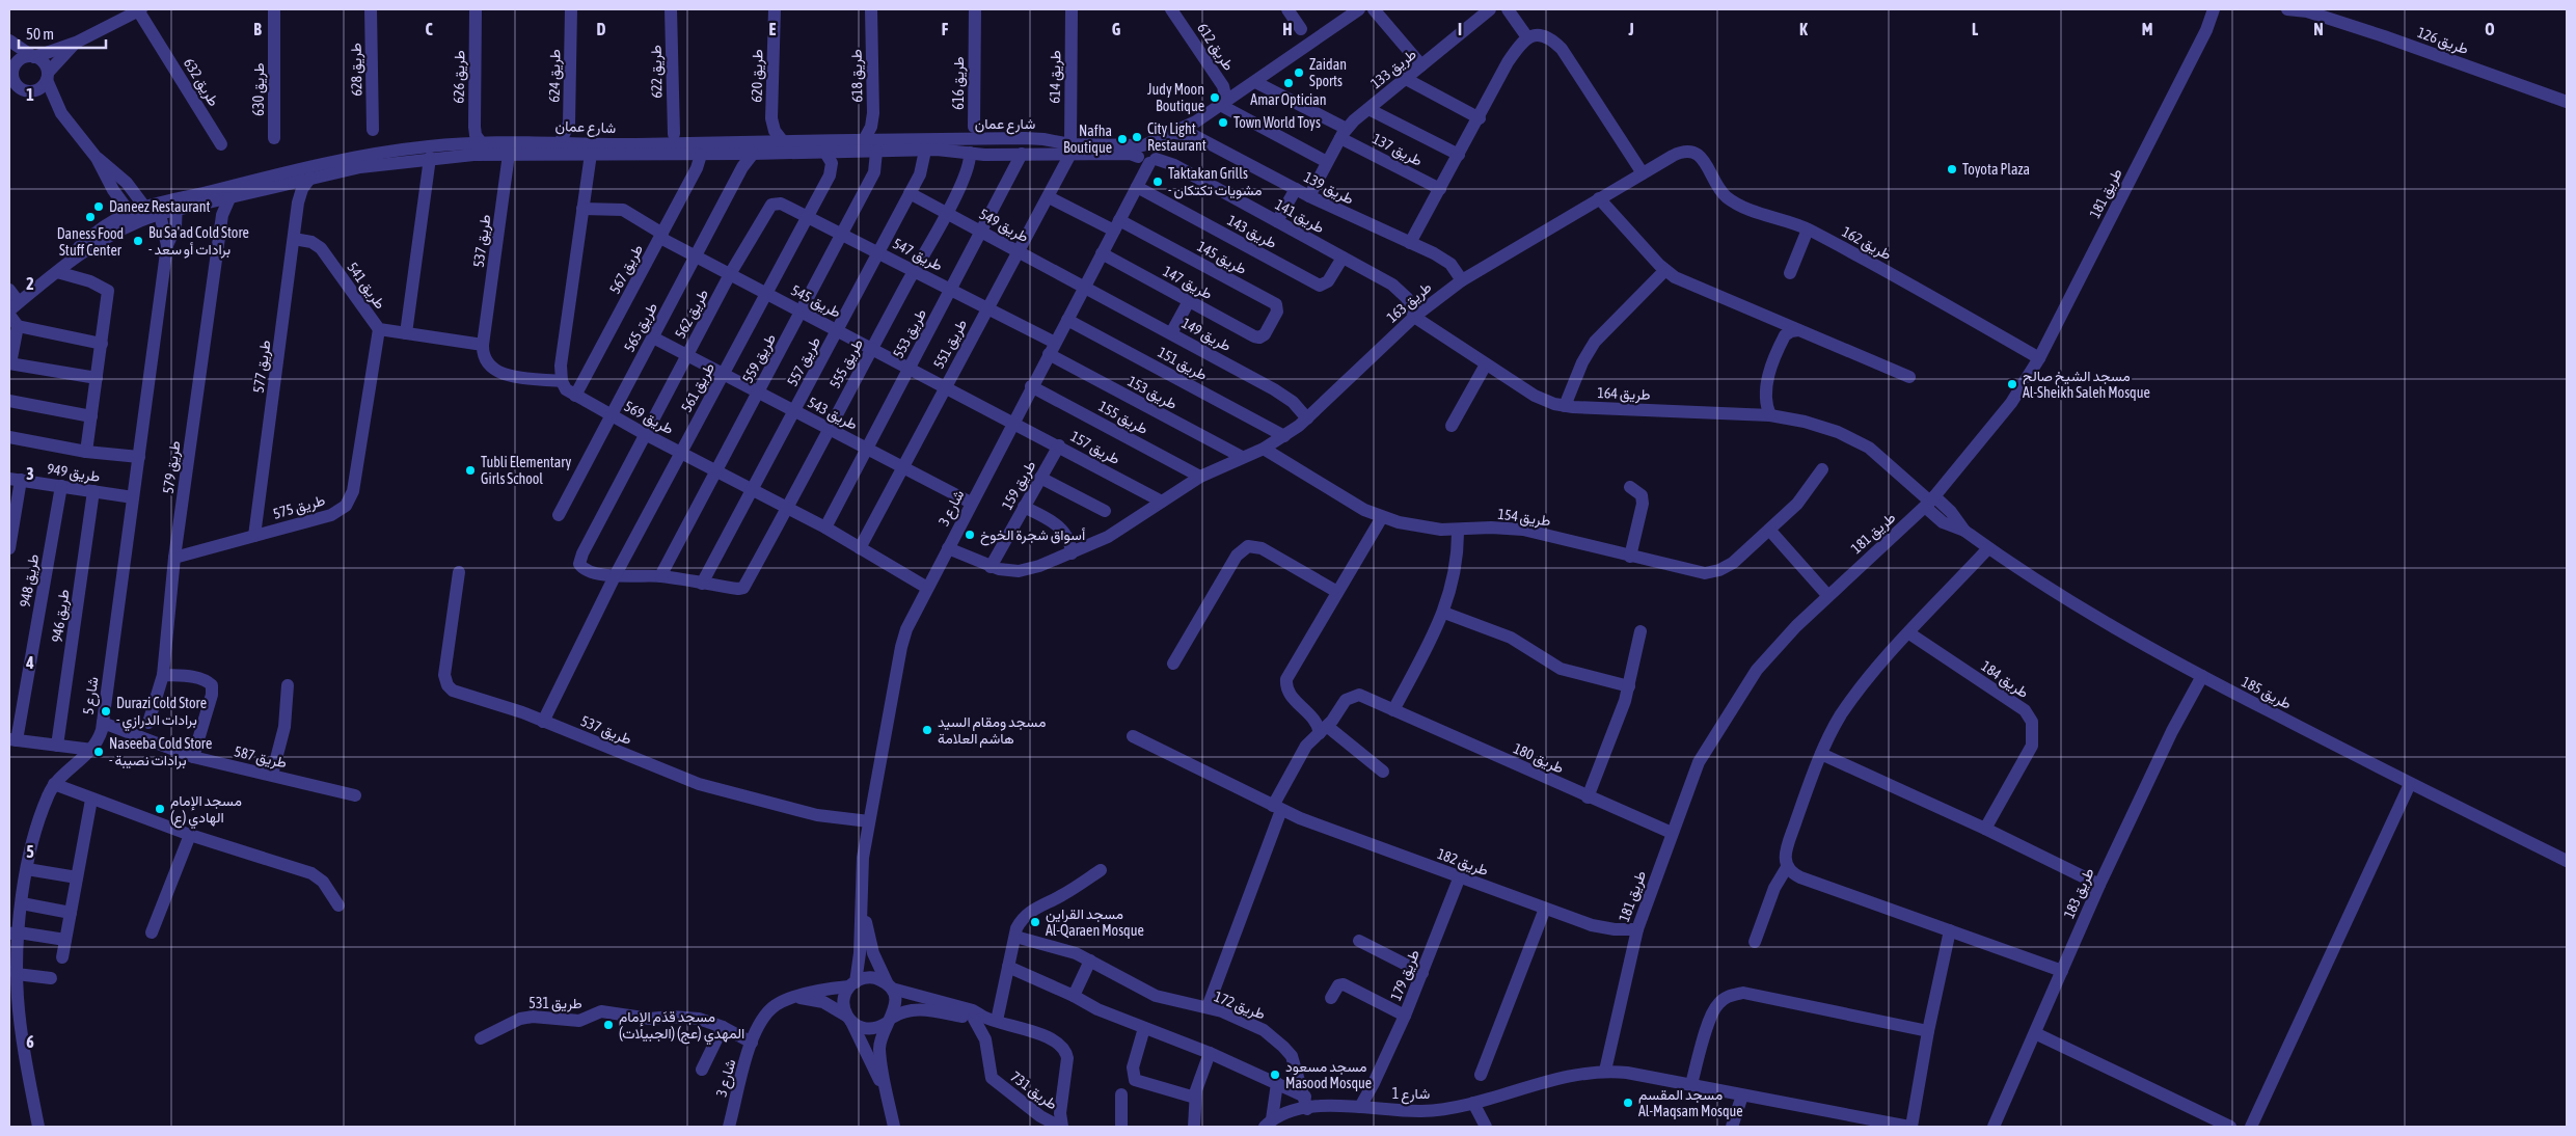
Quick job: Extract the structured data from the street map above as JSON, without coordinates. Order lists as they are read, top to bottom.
{
  "streets": {
    "street": [
      "طريق 126",
      "طريق 612",
      "طريق 133",
      "طريق 628",
      "طريق 622",
      "طريق 624",
      "طريق 620",
      "طريق 618",
      "طريق 626",
      "طريق 614",
      "طريق 632",
      "طريق 616",
      "طريق 630",
      "شارع عمان",
      "طريق 137",
      "طريق 139",
      "طريق 181",
      "طريق 141",
      "طريق 549",
      "طريق 143",
      "طريق 537",
      "طريق 162",
      "طريق 547",
      "طريق 145",
      "طريق 567",
      "طريق 147",
      "طريق 541",
      "طريق 545",
      "طريق 163",
      "طريق 562",
      "طريق 565",
      "طريق 553",
      "طريق 149",
      "طريق 551",
      "طريق 559",
      "طريق 557",
      "طريق 555",
      "طريق 151",
      "طريق 577",
      "طريق 561",
      "طريق 153",
      "طريق 164",
      "طريق 543",
      "طريق 569",
      "طريق 155",
      "طريق 157",
      "طريق 579",
      "طريق 949",
      "طريق 159",
      "طريق 575",
      "شارع 3",
      "طريق 154",
      "طريق 948",
      "طريق 946",
      "طريق 184",
      "طريق 185",
      "شارع 5",
      "طريق 587",
      "طريق 180",
      "طريق 182",
      "طريق 183",
      "طريق 179",
      "طريق 531",
      "طريق 172",
      "طريق 731",
      "شارع 1"
    ]
  },
  "crossings": [
    ["طريق 612", "شارع عمان"],
    ["طريق 133", "طريق 137"],
    ["طريق 133", "طريق 139"],
    ["طريق 624", "شارع عمان"],
    ["طريق 620", "شارع عمان"],
    ["طريق 618", "شارع عمان"],
    ["طريق 626", "شارع عمان"],
    ["طريق 614", "شارع عمان"],
    ["طريق 614", "طريق 551"],
    ["شارع عمان", "طريق 137"],
    ["شارع عمان", "طريق 139"],
    ["شارع عمان", "طريق 141"],
    ["شارع عمان", "طريق 537"],
    ["شارع عمان", "طريق 567"],
    ["شارع عمان", "طريق 565"],
    ["شارع عمان", "طريق 553"],
    ["شارع عمان", "طريق 551"],
    ["شارع عمان", "طريق 559"],
    ["شارع عمان", "طريق 557"],
    ["شارع عمان", "طريق 555"],
    ["شارع عمان", "طريق 577"],
    ["شارع عمان", "طريق 561"],
    ["شارع عمان", "طريق 579"],
    ["شارع عمان", "شارع 3"],
    ["شارع عمان", "شارع 5"],
    ["طريق 139", "طريق 163"],
    ["طريق 181", "طريق 162"],
    ["طريق 181", "طريق 164"],
    ["طريق 181", "طريق 185"],
    ["طريق 181", "طريق 180"],
    ["طريق 181", "طريق 182"],
    ["طريق 141", "طريق 143"],
    ["طريق 141", "طريق 163"],
    ["طريق 141", "طريق 164"],
    ["طريق 141", "شارع 3"],
    ["طريق 549", "طريق 553"],
    ["طريق 549", "طريق 149"],
    ["طريق 549", "طريق 551"],
    ["طريق 549", "طريق 557"],
    ["طريق 549", "طريق 555"],
    ["طريق 549", "شارع 3"],
    ["طريق 143", "شارع 3"],
    ["طريق 537", "طريق 541"],
    ["طريق 537", "طريق 561"],
    ["طريق 537", "شارع 3"],
    ["طريق 162", "طريق 163"],
    ["طريق 547", "طريق 562"],
    ["طريق 547", "طريق 553"],
    ["طريق 547", "طريق 551"],
    ["طريق 547", "طريق 559"],
    ["طريق 547", "طريق 557"],
    ["طريق 547", "طريق 555"],
    ["طريق 547", "طريق 561"],
    ["طريق 547", "طريق 153"],
    ["طريق 547", "شارع 3"],
    ["طريق 145", "طريق 147"],
    ["طريق 145", "شارع 3"],
    ["طريق 567", "طريق 545"],
    ["طريق 567", "طريق 569"],
    ["طريق 147", "شارع 3"],
    ["طريق 541", "طريق 577"],
    ["طريق 541", "طريق 575"],
    ["طريق 545", "طريق 562"],
    ["طريق 545", "طريق 565"],
    ["طريق 545", "طريق 553"],
    ["طريق 545", "طريق 551"],
    ["طريق 545", "طريق 559"],
    ["طريق 545", "طريق 557"],
    ["طريق 545", "طريق 555"],
    ["طريق 545", "طريق 561"],
    ["طريق 545", "طريق 157"],
    ["طريق 545", "شارع 3"],
    ["طريق 163", "طريق 149"],
    ["طريق 163", "طريق 151"],
    ["طريق 163", "طريق 153"],
    ["طريق 163", "طريق 164"],
    ["طريق 163", "طريق 155"],
    ["طريق 163", "طريق 157"],
    ["طريق 163", "طريق 154"],
    ["طريق 562", "طريق 543"],
    ["طريق 562", "طريق 569"],
    ["طريق 565", "طريق 543"],
    ["طريق 565", "طريق 569"],
    ["طريق 553", "طريق 543"],
    ["طريق 553", "طريق 569"],
    ["طريق 149", "شارع 3"],
    ["طريق 551", "طريق 543"],
    ["طريق 551", "طريق 569"],
    ["طريق 559", "طريق 543"],
    ["طريق 559", "طريق 569"],
    ["طريق 557", "طريق 555"],
    ["طريق 557", "طريق 543"],
    ["طريق 557", "طريق 569"],
    ["طريق 555", "طريق 543"],
    ["طريق 555", "طريق 569"],
    ["طريق 151", "شارع 3"],
    ["طريق 577", "طريق 575"],
    ["طريق 561", "طريق 543"],
    ["طريق 561", "طريق 569"],
    ["طريق 153", "شارع 3"],
    ["طريق 164", "طريق 185"],
    ["طريق 543", "شارع 3"],
    ["طريق 569", "شارع 3"],
    ["طريق 155", "شارع 3"],
    ["طريق 157", "طريق 159"],
    ["طريق 157", "شارع 3"],
    ["طريق 579", "طريق 575"],
    ["طريق 949", "طريق 948"],
    ["طريق 949", "طريق 946"],
    ["طريق 949", "شارع 5"],
    ["شارع 3", "طريق 531"],
    ["طريق 185", "طريق 183"],
    ["شارع 5", "طريق 587"],
    ["طريق 180", "طريق 182"],
    ["طريق 182", "طريق 179"],
    ["طريق 179", "شارع 1"],
    ["طريق 172", "شارع 1"]
  ],
  "places": [
    "Zaidan Sports",
    "Amar Optician",
    "Judy Moon Boutique",
    "Town World Toys",
    "City Light Restaurant",
    "Nafha Boutique",
    "Toyota Plaza",
    "Taktakan Grills - مشويات تكتكان",
    "Daneez Restaurant",
    "Daness Food Stuff Center",
    "Bu Sa'ad Cold Store - برادات أو سعد",
    "مسجد الشيخ صالح Al-Sheikh Saleh Mosque",
    "Tubli Elementary Girls School",
    "أسواق شجرة الخوخ",
    "Durazi Cold Store - برادات الدرازي",
    "مسجد ومقام السيد هاشم العلامة",
    "Naseeba Cold Store - برادات نصيبة",
    "مسجد الإمام الهادي (ع)",
    "مسجد القراين Al-Qaraen Mosque",
    "مسجد قدَم الإمام المهدي (عج) (الجبيلات)",
    "مسجد مسعود Masood Mosque",
    "مسجد المقسم Al-Maqsam Mosque"
  ],
  "scale_bar": "50 m",
  "grid": {
    "columns": [
      "B",
      "C",
      "D",
      "E",
      "F",
      "G",
      "H",
      "I",
      "J",
      "K",
      "L",
      "M",
      "N",
      "O"
    ],
    "rows": [
      "1",
      "2",
      "3",
      "4",
      "5",
      "6"
    ]
  }
}
